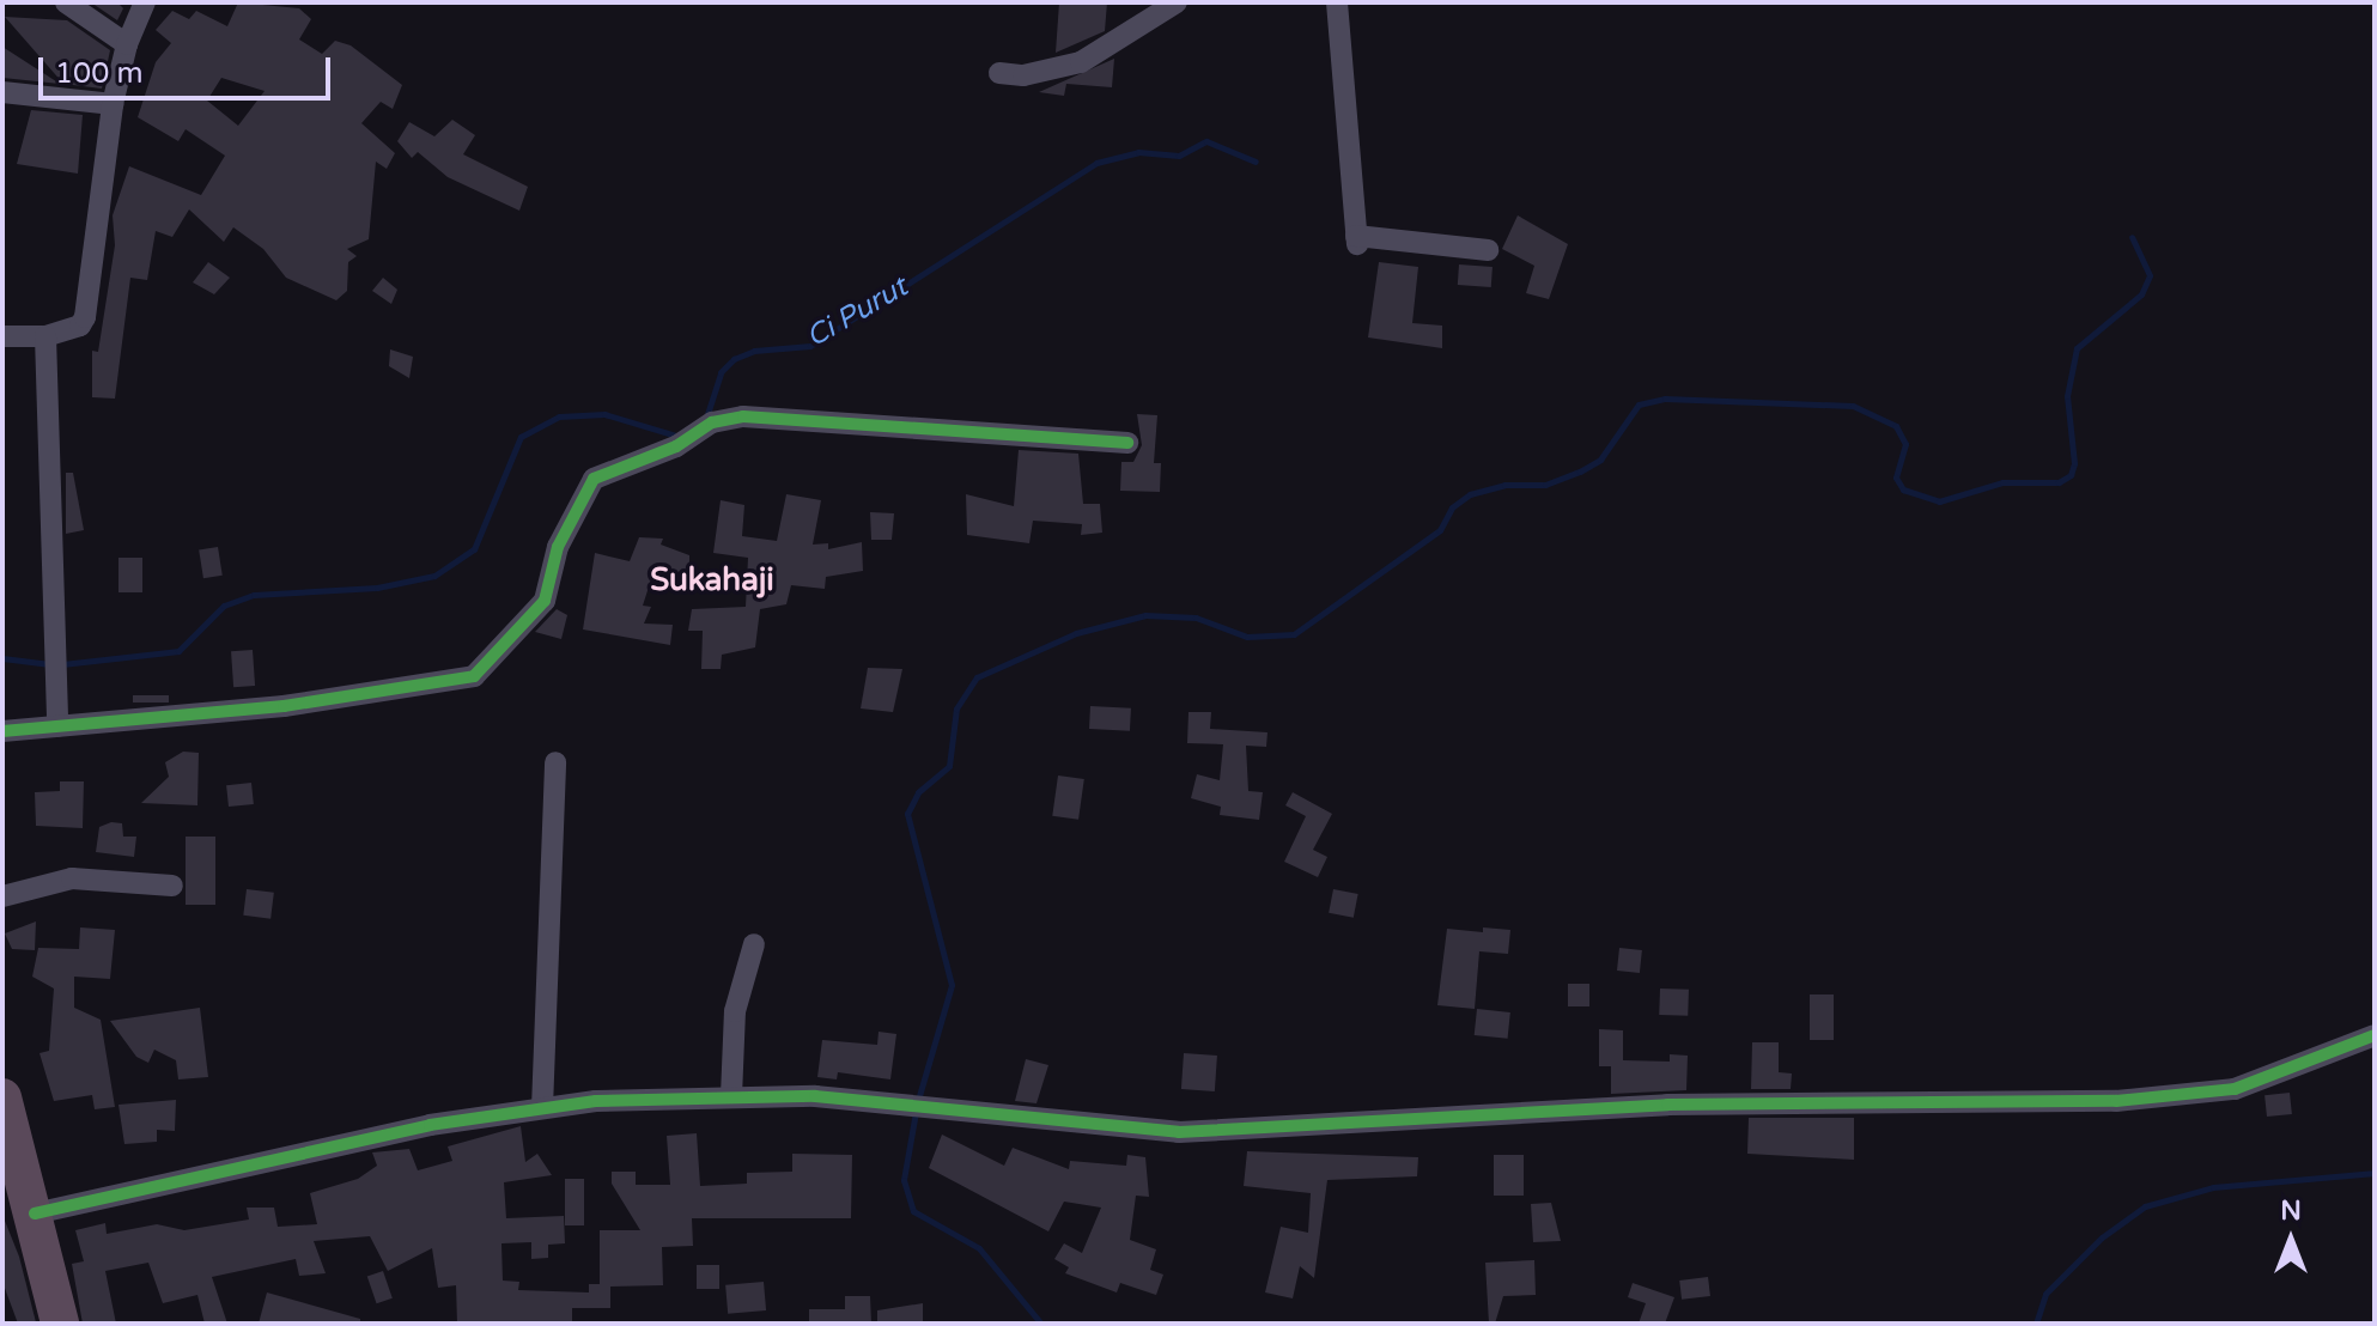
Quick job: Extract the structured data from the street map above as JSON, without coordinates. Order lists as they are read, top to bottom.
{
  "districts": ["Sukahaji"],
  "water": ["Ci Purut"],
  "scale_bar": "100 m",
  "north": "top"
}
